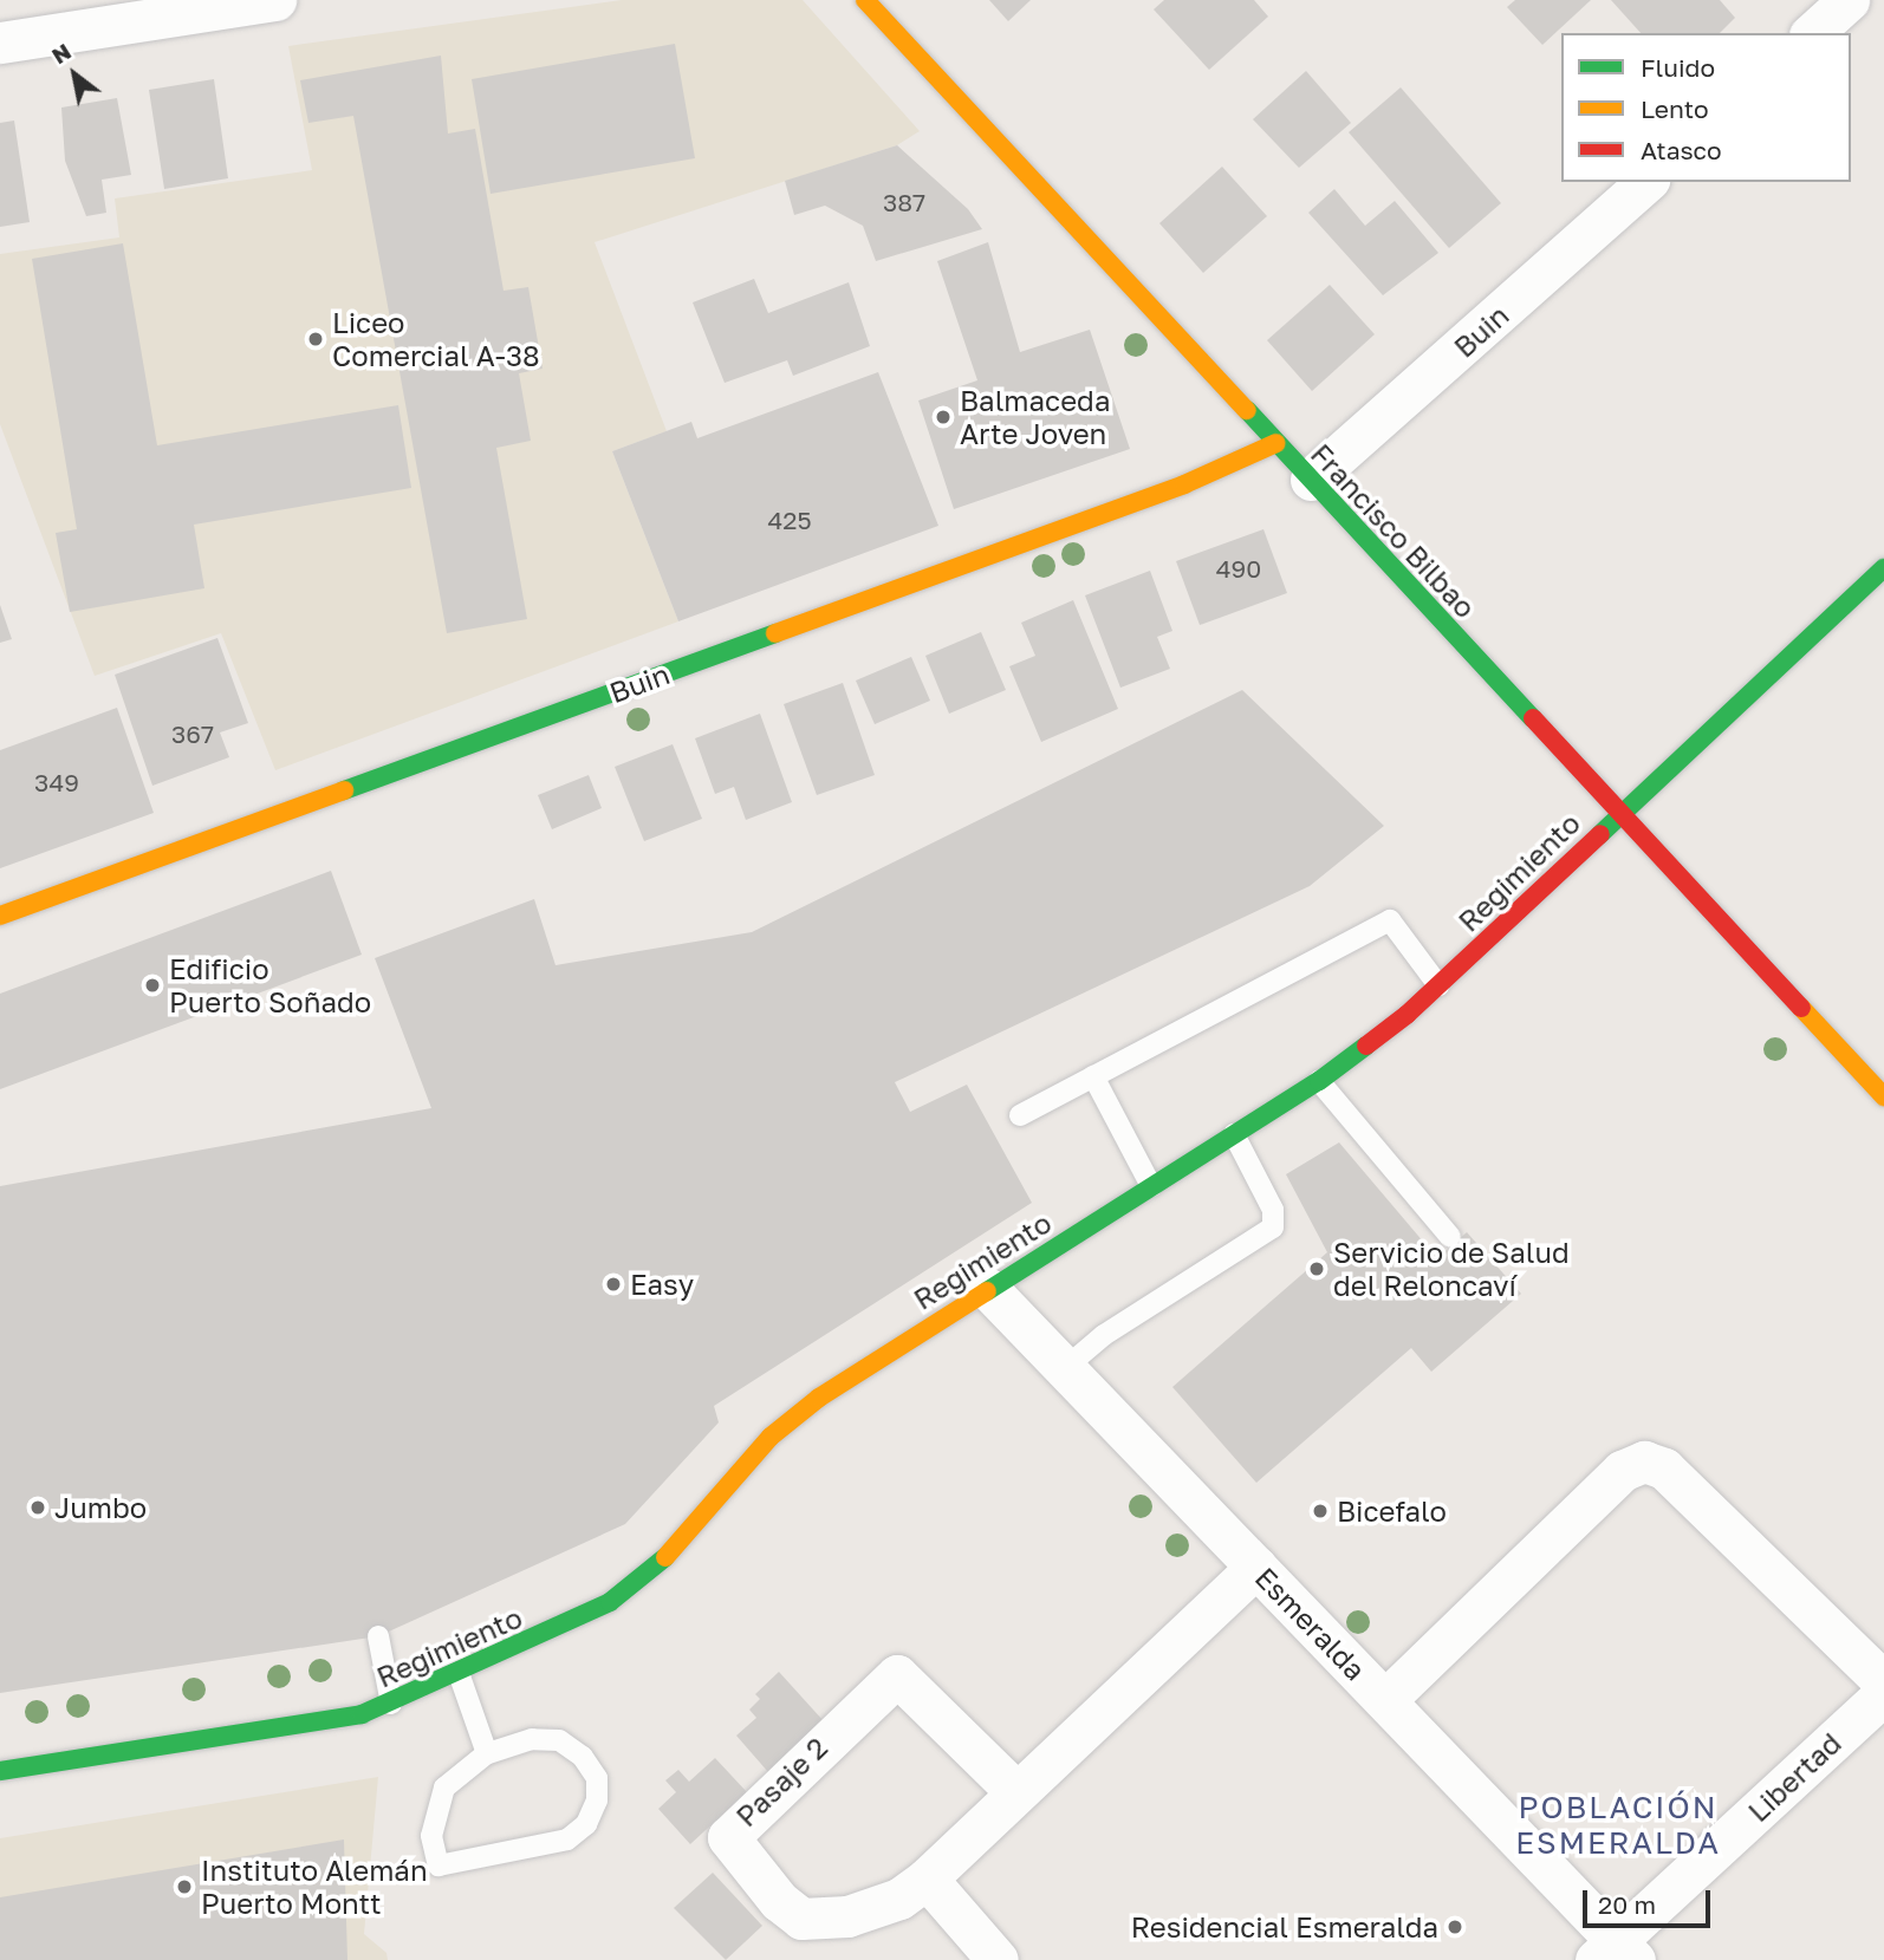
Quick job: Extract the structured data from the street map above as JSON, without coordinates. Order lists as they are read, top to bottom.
{
  "streets": {
    "street": [
      "Buin",
      "Francisco Bilbao",
      "Regimiento",
      "Esmeralda",
      "Libertad",
      "Pasaje 2"
    ]
  },
  "crossings": [
    ["Buin", "Francisco Bilbao"],
    ["Francisco Bilbao", "Regimiento"],
    ["Regimiento", "Esmeralda"],
    ["Esmeralda", "Libertad"]
  ],
  "districts": ["POBLACIÓN ESMERALDA"],
  "places": [
    "Liceo Comercial A-38",
    "Balmaceda Arte Joven",
    "Edificio Puerto Soñado",
    "Servicio de Salud del Reloncaví",
    "Easy",
    "Jumbo",
    "Bicefalo",
    "Instituto Alemán Puerto Montt",
    "Residencial Esmeralda"
  ],
  "house_numbers": [
    "387",
    "425",
    "490",
    "367",
    "349"
  ],
  "legend": ["Fluido", "Lento", "Atasco"],
  "scale_bar": "20 m",
  "north": "top left"
}
